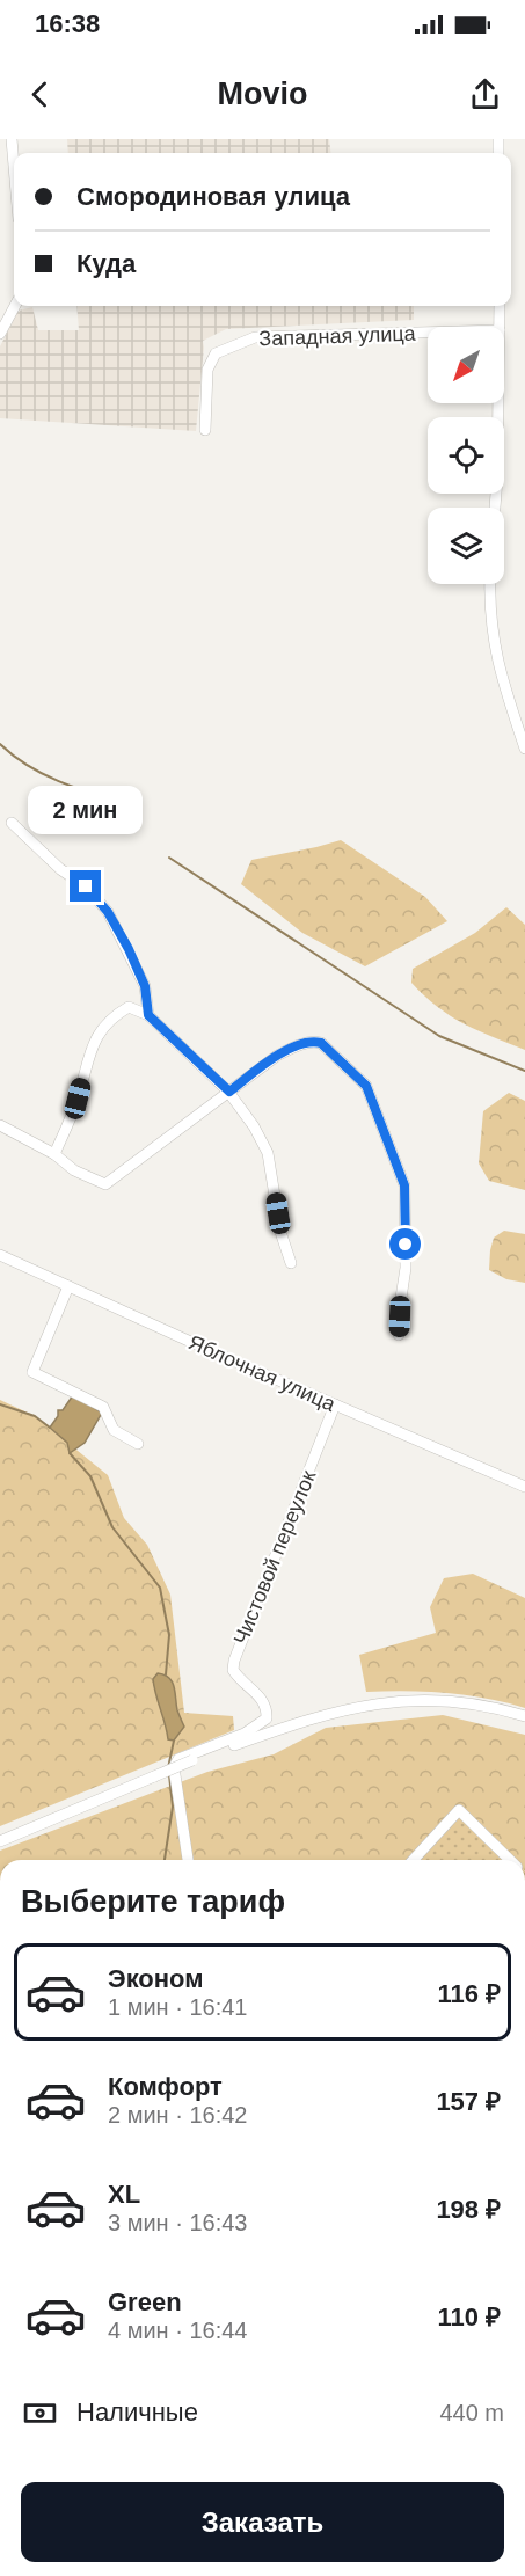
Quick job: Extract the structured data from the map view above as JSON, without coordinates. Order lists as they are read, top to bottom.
{
  "streets": {
    "street": ["Западная улица", "Яблочная улица", "Чистовой переулок"]
  },
  "crossings": [
    ["Яблочная улица", "Чистовой переулок"]
  ],
  "north": "bottom left",
  "page": {
    "status": "16:38",
    "header": "Movio",
    "banner": ["Смородиновая улица", "Куда"],
    "bubble": "2 мин",
    "heading": "Выберите тариф",
    "list": [
      {
        "name": "Эконом",
        "note": "1 мин · 16:41",
        "value": "116 ₽"
      },
      {
        "name": "Комфорт",
        "note": "2 мин · 16:42",
        "value": "157 ₽"
      },
      {
        "name": "XL",
        "note": "3 мин · 16:43",
        "value": "198 ₽"
      },
      {
        "name": "Green",
        "note": "4 мин · 16:44",
        "value": "110 ₽"
      }
    ],
    "pay": ["Наличные", "440 m"],
    "buttons": "Заказать"
  }
}
